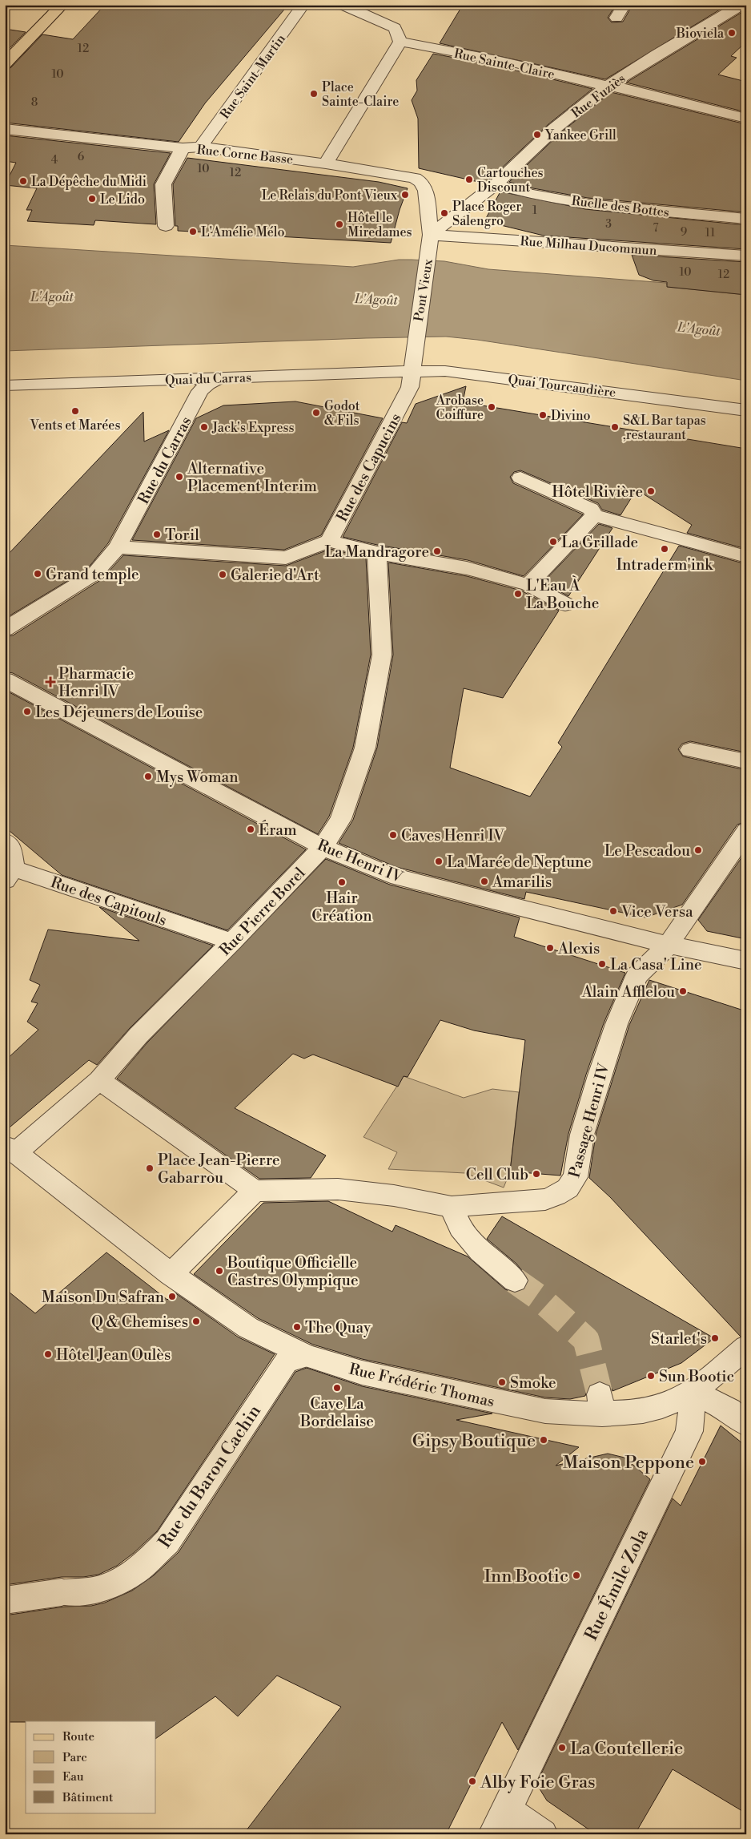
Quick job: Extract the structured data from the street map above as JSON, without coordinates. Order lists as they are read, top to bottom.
{
  "streets": {
    "street": [
      "Rue Sainte-Claire",
      "Rue Saint-Martin",
      "Rue Fuziès",
      "Rue Corne Basse",
      "Ruelle des Bottes",
      "Rue Milhau Ducommun",
      "Pont Vieux",
      "Quai du Carras",
      "Quai Tourcaudière",
      "Rue du Carras",
      "Rue des Capucins",
      "Rue Henri IV",
      "Rue des Capitouls",
      "Rue Pierre Borel",
      "Passage Henri IV",
      "Rue Frédéric Thomas",
      "Rue du Baron Cachin",
      "Rue Émile Zola"
    ]
  },
  "crossings": [
    ["Rue Sainte-Claire", "Rue Fuziès"],
    ["Rue Saint-Martin", "Rue Corne Basse"],
    ["Rue Fuziès", "Rue Corne Basse"],
    ["Rue Fuziès", "Ruelle des Bottes"],
    ["Rue Fuziès", "Rue Milhau Ducommun"],
    ["Rue Fuziès", "Pont Vieux"],
    ["Rue Corne Basse", "Rue Milhau Ducommun"],
    ["Rue Corne Basse", "Pont Vieux"],
    ["Rue Milhau Ducommun", "Pont Vieux"],
    ["Pont Vieux", "Quai du Carras"],
    ["Pont Vieux", "Quai Tourcaudière"],
    ["Pont Vieux", "Rue des Capucins"],
    ["Quai du Carras", "Quai Tourcaudière"],
    ["Quai du Carras", "Rue du Carras"],
    ["Quai du Carras", "Rue des Capucins"],
    ["Quai Tourcaudière", "Rue des Capucins"],
    ["Rue Henri IV", "Rue Pierre Borel"],
    ["Rue Henri IV", "Passage Henri IV"],
    ["Rue des Capitouls", "Rue Pierre Borel"],
    ["Rue Frédéric Thomas", "Rue du Baron Cachin"],
    ["Rue Frédéric Thomas", "Rue Émile Zola"]
  ],
  "water": ["L'Agoût"],
  "places": {
    "other": [
      "Bioviela",
      "Place Sainte-Claire",
      "Yankee Grill",
      "Cartouches Discount",
      "La Dépêche du Midi",
      "Le Relais du Pont Vieux",
      "Le Lido",
      "Place Roger Salengro",
      "Hôtel le Miredames",
      "L'Amélie Mélo",
      "Arobase Coiffure",
      "Vents et Marées",
      "Godot & Fils",
      "Divino",
      "Jack's Express",
      "S&L Bar tapas ,restaurant",
      "Alternative Placement Interim",
      "Hôtel Rivière",
      "Toril",
      "La Grillade",
      "Intraderm'ink",
      "La Mandragore",
      "Grand temple",
      "Galerie d'Art",
      "L'Eau À La Bouche",
      "Les Déjeuners de Louise",
      "Mys Woman",
      "Éram",
      "Caves Henri IV",
      "Le Pescadou",
      "La Marée de Neptune",
      "Amarilis",
      "Hair Création",
      "Vice Versa",
      "Alexis",
      "La Casa' Line",
      "Alain Afflelou",
      "Place Jean-Pierre Gabarrou",
      "Cell Club",
      "Boutique Officielle Castres Olympique",
      "Maison Du Safran",
      "Q & Chemises",
      "The Quay",
      "Starlet's",
      "Hôtel Jean Oulès",
      "Sun Bootic",
      "Smoke",
      "Cave La Bordelaise",
      "Gipsy Boutique",
      "Maison Peppone",
      "Inn Bootic",
      "La Coutellerie",
      "Alby Foie Gras"
    ],
    "health": ["Pharmacie Henri IV"]
  },
  "house_numbers": [
    "12",
    "10",
    "8",
    "6",
    "4",
    "10",
    "12",
    "1",
    "3",
    "7",
    "9",
    "11",
    "10",
    "12"
  ],
  "legend": [
    "Route",
    "Parc",
    "Eau",
    "Bâtiment"
  ]
}
